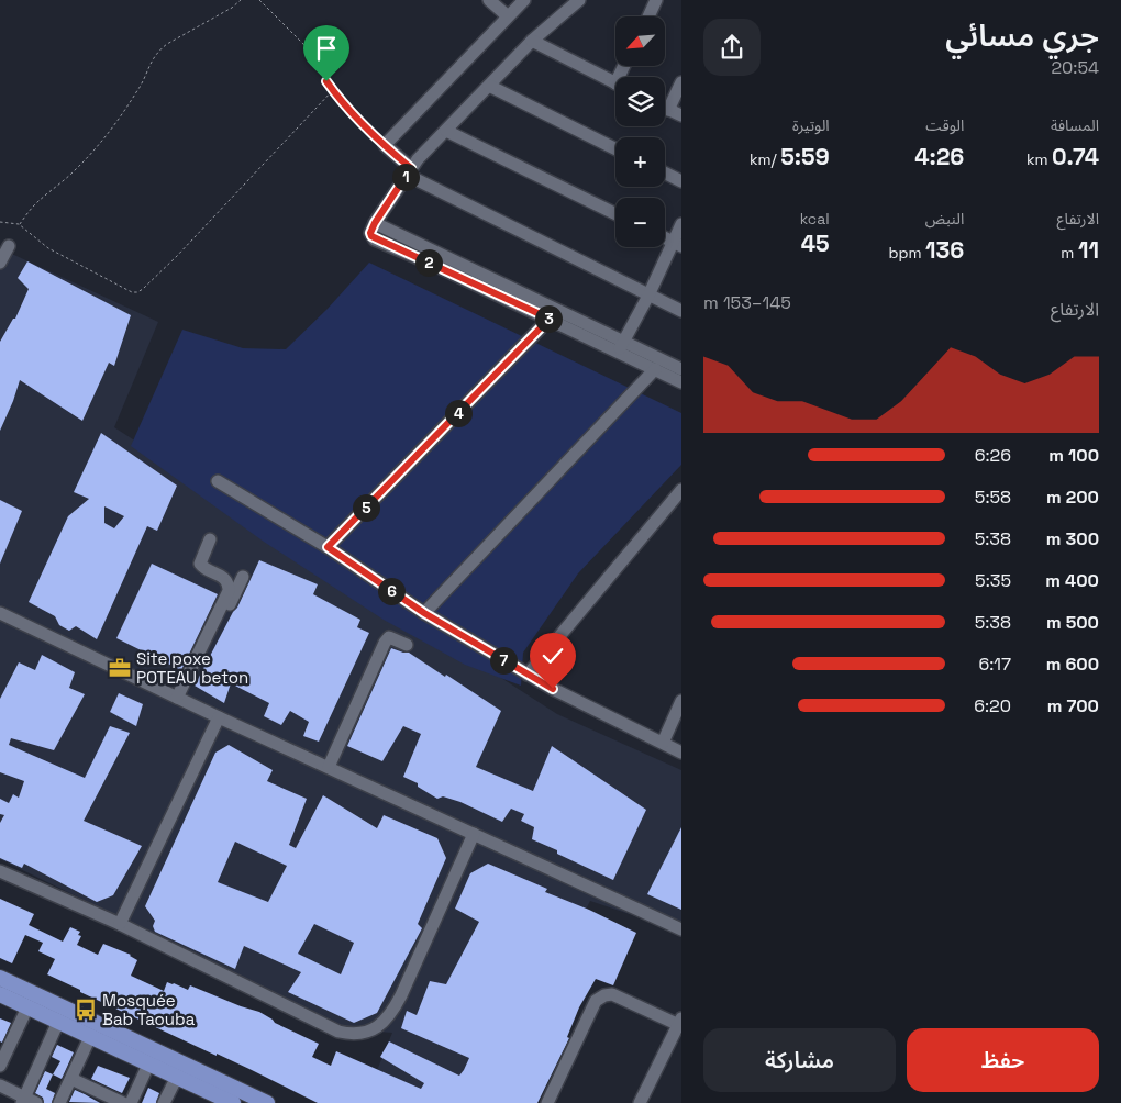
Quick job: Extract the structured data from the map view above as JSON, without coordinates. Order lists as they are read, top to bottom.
{
  "places": {
    "office": ["Site poxe POTEAU beton"],
    "bus stop": ["Mosquée Bab Taouba"]
  },
  "north": "bottom left",
  "page": {
    "heading": ["جري مسائي", "20:54"],
    "map_buttons": ["+", "−"],
    "stats": [
      ["المسافة", "0.74 km"],
      ["الوقت", "4:26"],
      ["الوتيرة", "5:59 /km"],
      ["الارتفاع", "11 m"],
      ["النبض", "136 bpm"],
      ["kcal", "45"]
    ],
    "pins": [
      "1",
      "2",
      "3",
      "4",
      "5",
      "6",
      "7"
    ],
    "chart": ["الارتفاع", "145–153 m"],
    "list": [
      {
        "name": "100 m",
        "note": "6:26"
      },
      {
        "name": "200 m",
        "note": "5:58"
      },
      {
        "name": "300 m",
        "note": "5:38"
      },
      {
        "name": "400 m",
        "note": "5:35"
      },
      {
        "name": "500 m",
        "note": "5:38"
      },
      {
        "name": "600 m",
        "note": "6:17"
      },
      {
        "name": "700 m",
        "note": "6:20"
      }
    ],
    "buttons": ["حفظ", "مشاركة"]
  }
}
